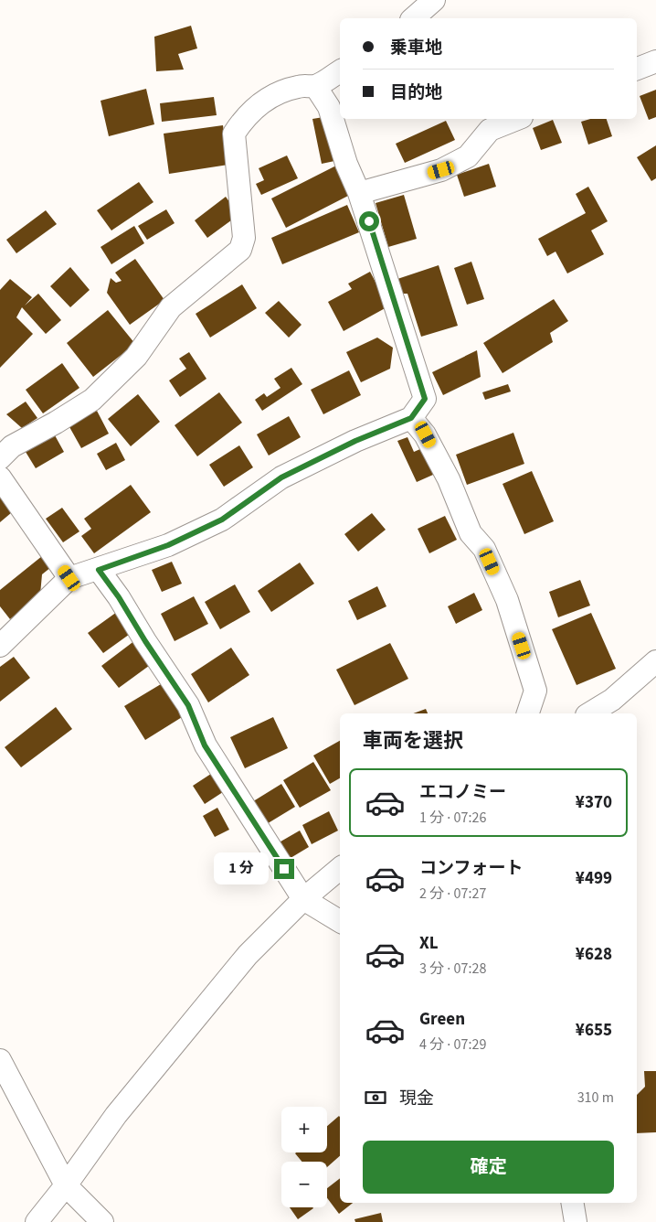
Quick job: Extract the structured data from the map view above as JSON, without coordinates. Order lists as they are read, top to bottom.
{
  "page": {
    "banner": ["乗車地", "目的地"],
    "heading": "車両を選択",
    "list": [
      {
        "name": "エコノミー",
        "note": "1 分 · 07:26",
        "value": "¥370"
      },
      {
        "name": "コンフォート",
        "note": "2 分 · 07:27",
        "value": "¥499"
      },
      {
        "name": "XL",
        "note": "3 分 · 07:28",
        "value": "¥628"
      },
      {
        "name": "Green",
        "note": "4 分 · 07:29",
        "value": "¥655"
      }
    ],
    "bubble": "1 分",
    "pay": ["現金", "310 m"],
    "map_buttons": ["+", "−"],
    "buttons": "確定"
  }
}
